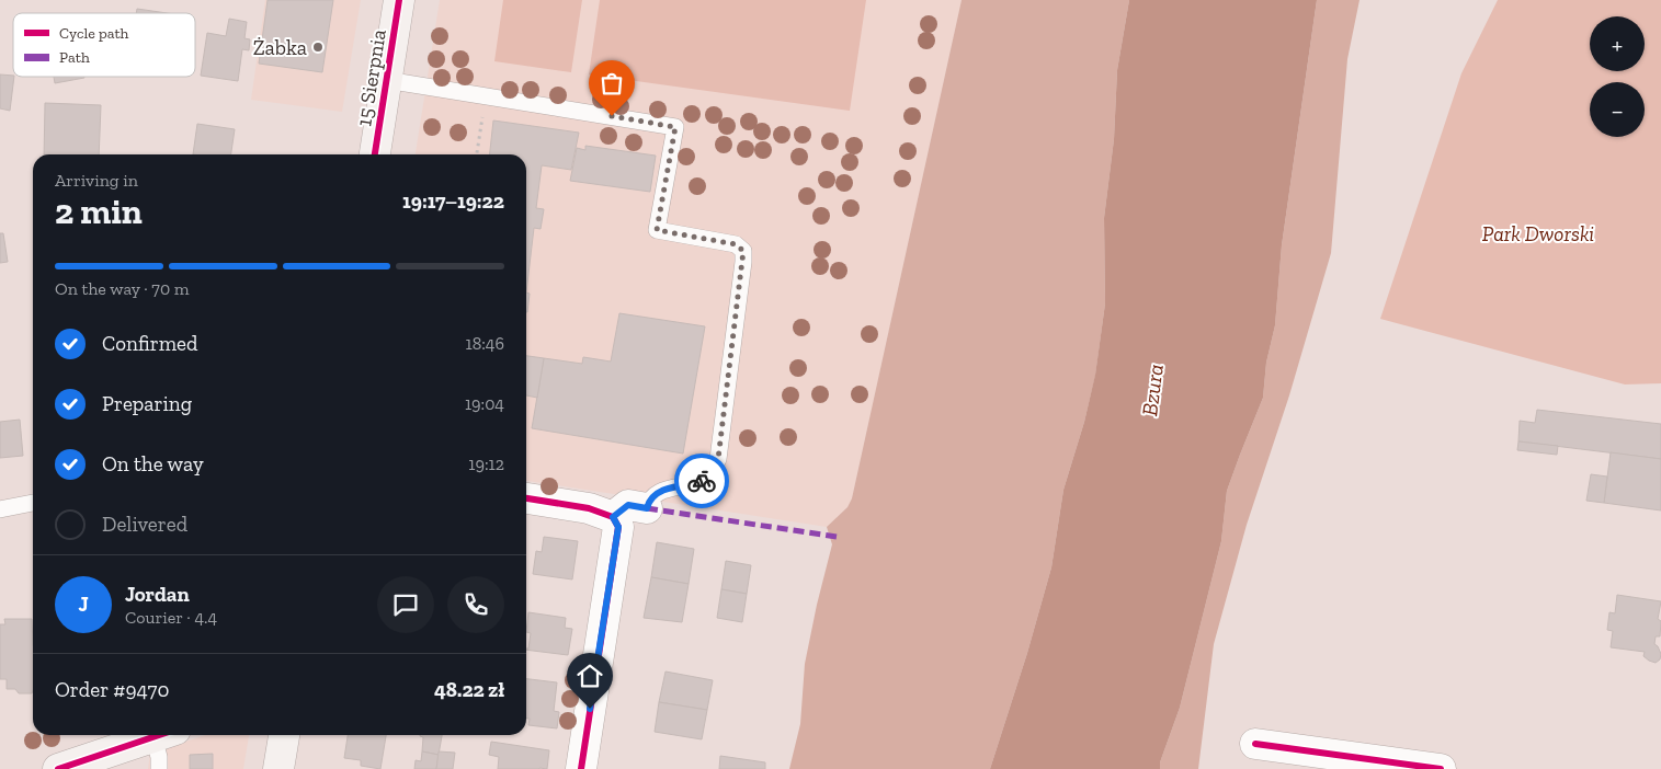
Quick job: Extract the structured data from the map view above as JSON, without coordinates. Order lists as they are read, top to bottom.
{
  "streets": {
    "street": ["15 Sierpnia"]
  },
  "water": ["Bzura"],
  "parks": ["Park Dworski"],
  "places": ["Żabka"],
  "legend": ["Cycle path", "Path"],
  "page": {
    "map_buttons": ["+", "−"],
    "heading": ["2 min", "Arriving in", "19:17–19:22"],
    "panel": [
      "Jordan",
      "Courier · 4.4",
      "Order #9470",
      "48.22 zł"
    ],
    "bar": "On the way · 70 m",
    "list": [
      ["Confirmed", "18:46"],
      ["Preparing", "19:04"],
      ["On the way", "19:12"],
      "Delivered"
    ],
    "round": "J"
  }
}
